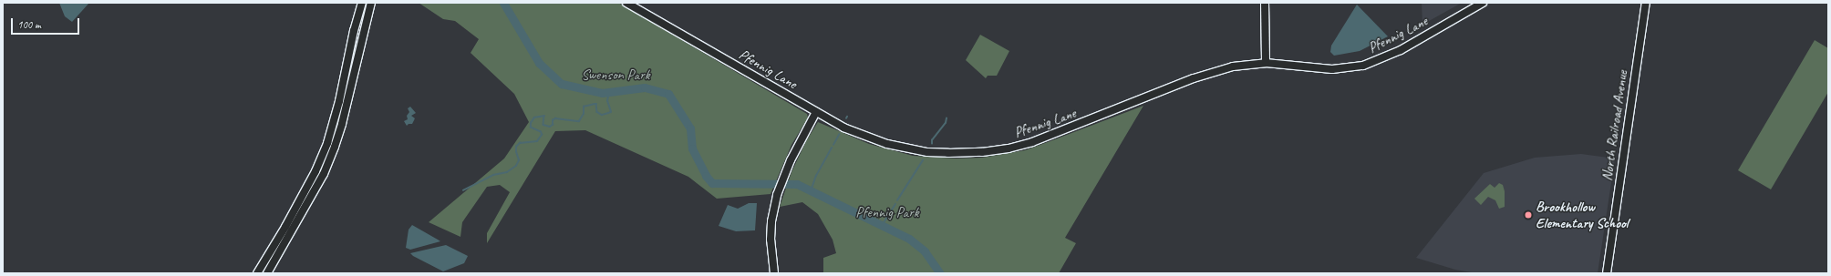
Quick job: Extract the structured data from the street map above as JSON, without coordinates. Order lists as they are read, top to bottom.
{
  "streets": {
    "street": ["Pfennig Lane", "North Railroad Avenue"]
  },
  "parks": ["Swenson Park", "Pfennig Park"],
  "places": ["Brookhollow Elementary School"],
  "scale_bar": "100 m"
}
